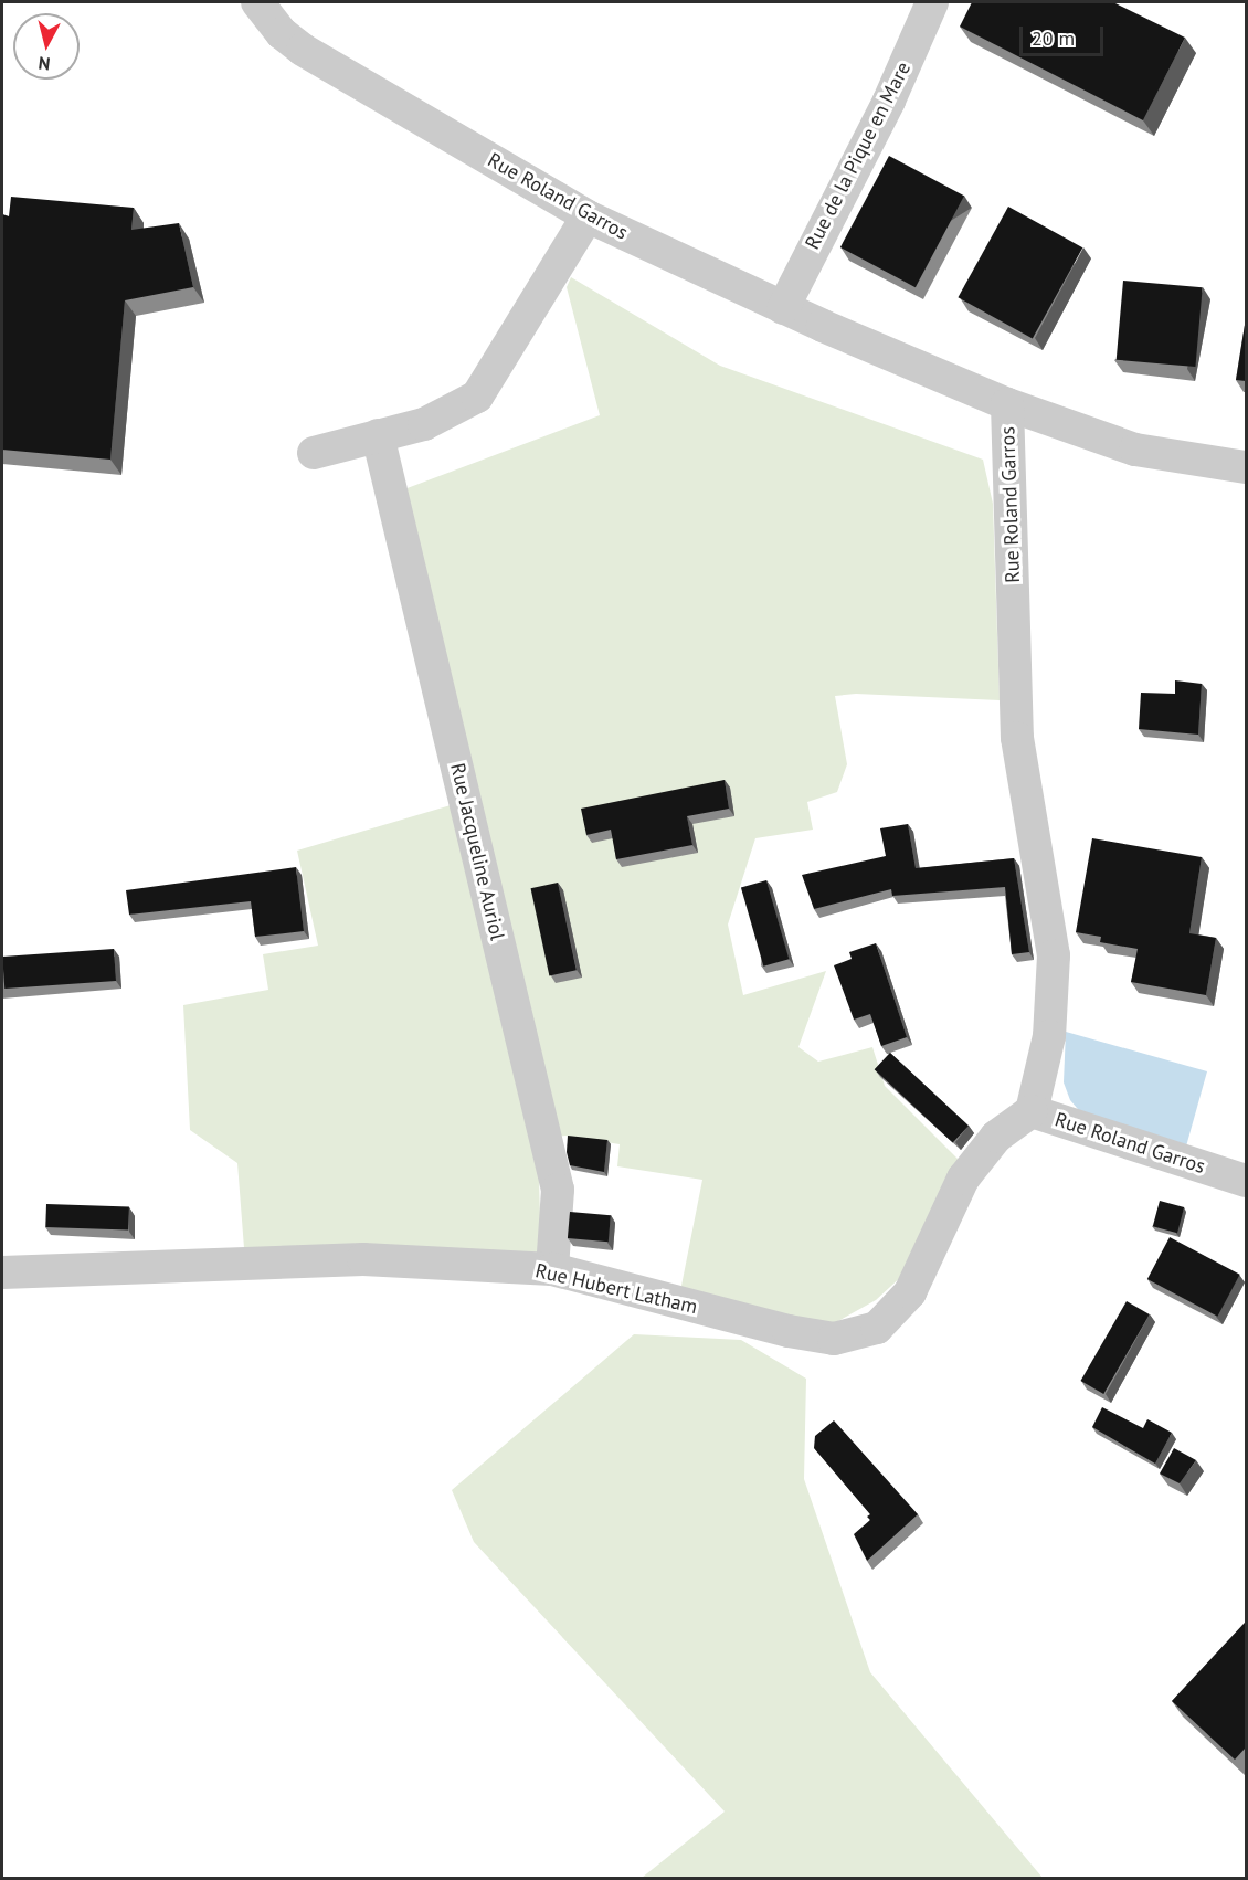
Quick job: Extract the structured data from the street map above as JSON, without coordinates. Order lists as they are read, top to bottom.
{
  "streets": {
    "street": [
      "Rue de la Pique en Mare",
      "Rue Roland Garros",
      "Rue Jacqueline Auriol",
      "Rue Hubert Latham"
    ]
  },
  "crossings": [
    ["Rue de la Pique en Mare", "Rue Roland Garros"],
    ["Rue Roland Garros", "Rue Hubert Latham"],
    ["Rue Jacqueline Auriol", "Rue Hubert Latham"]
  ],
  "scale_bar": "20 m",
  "north": "bottom"
}
